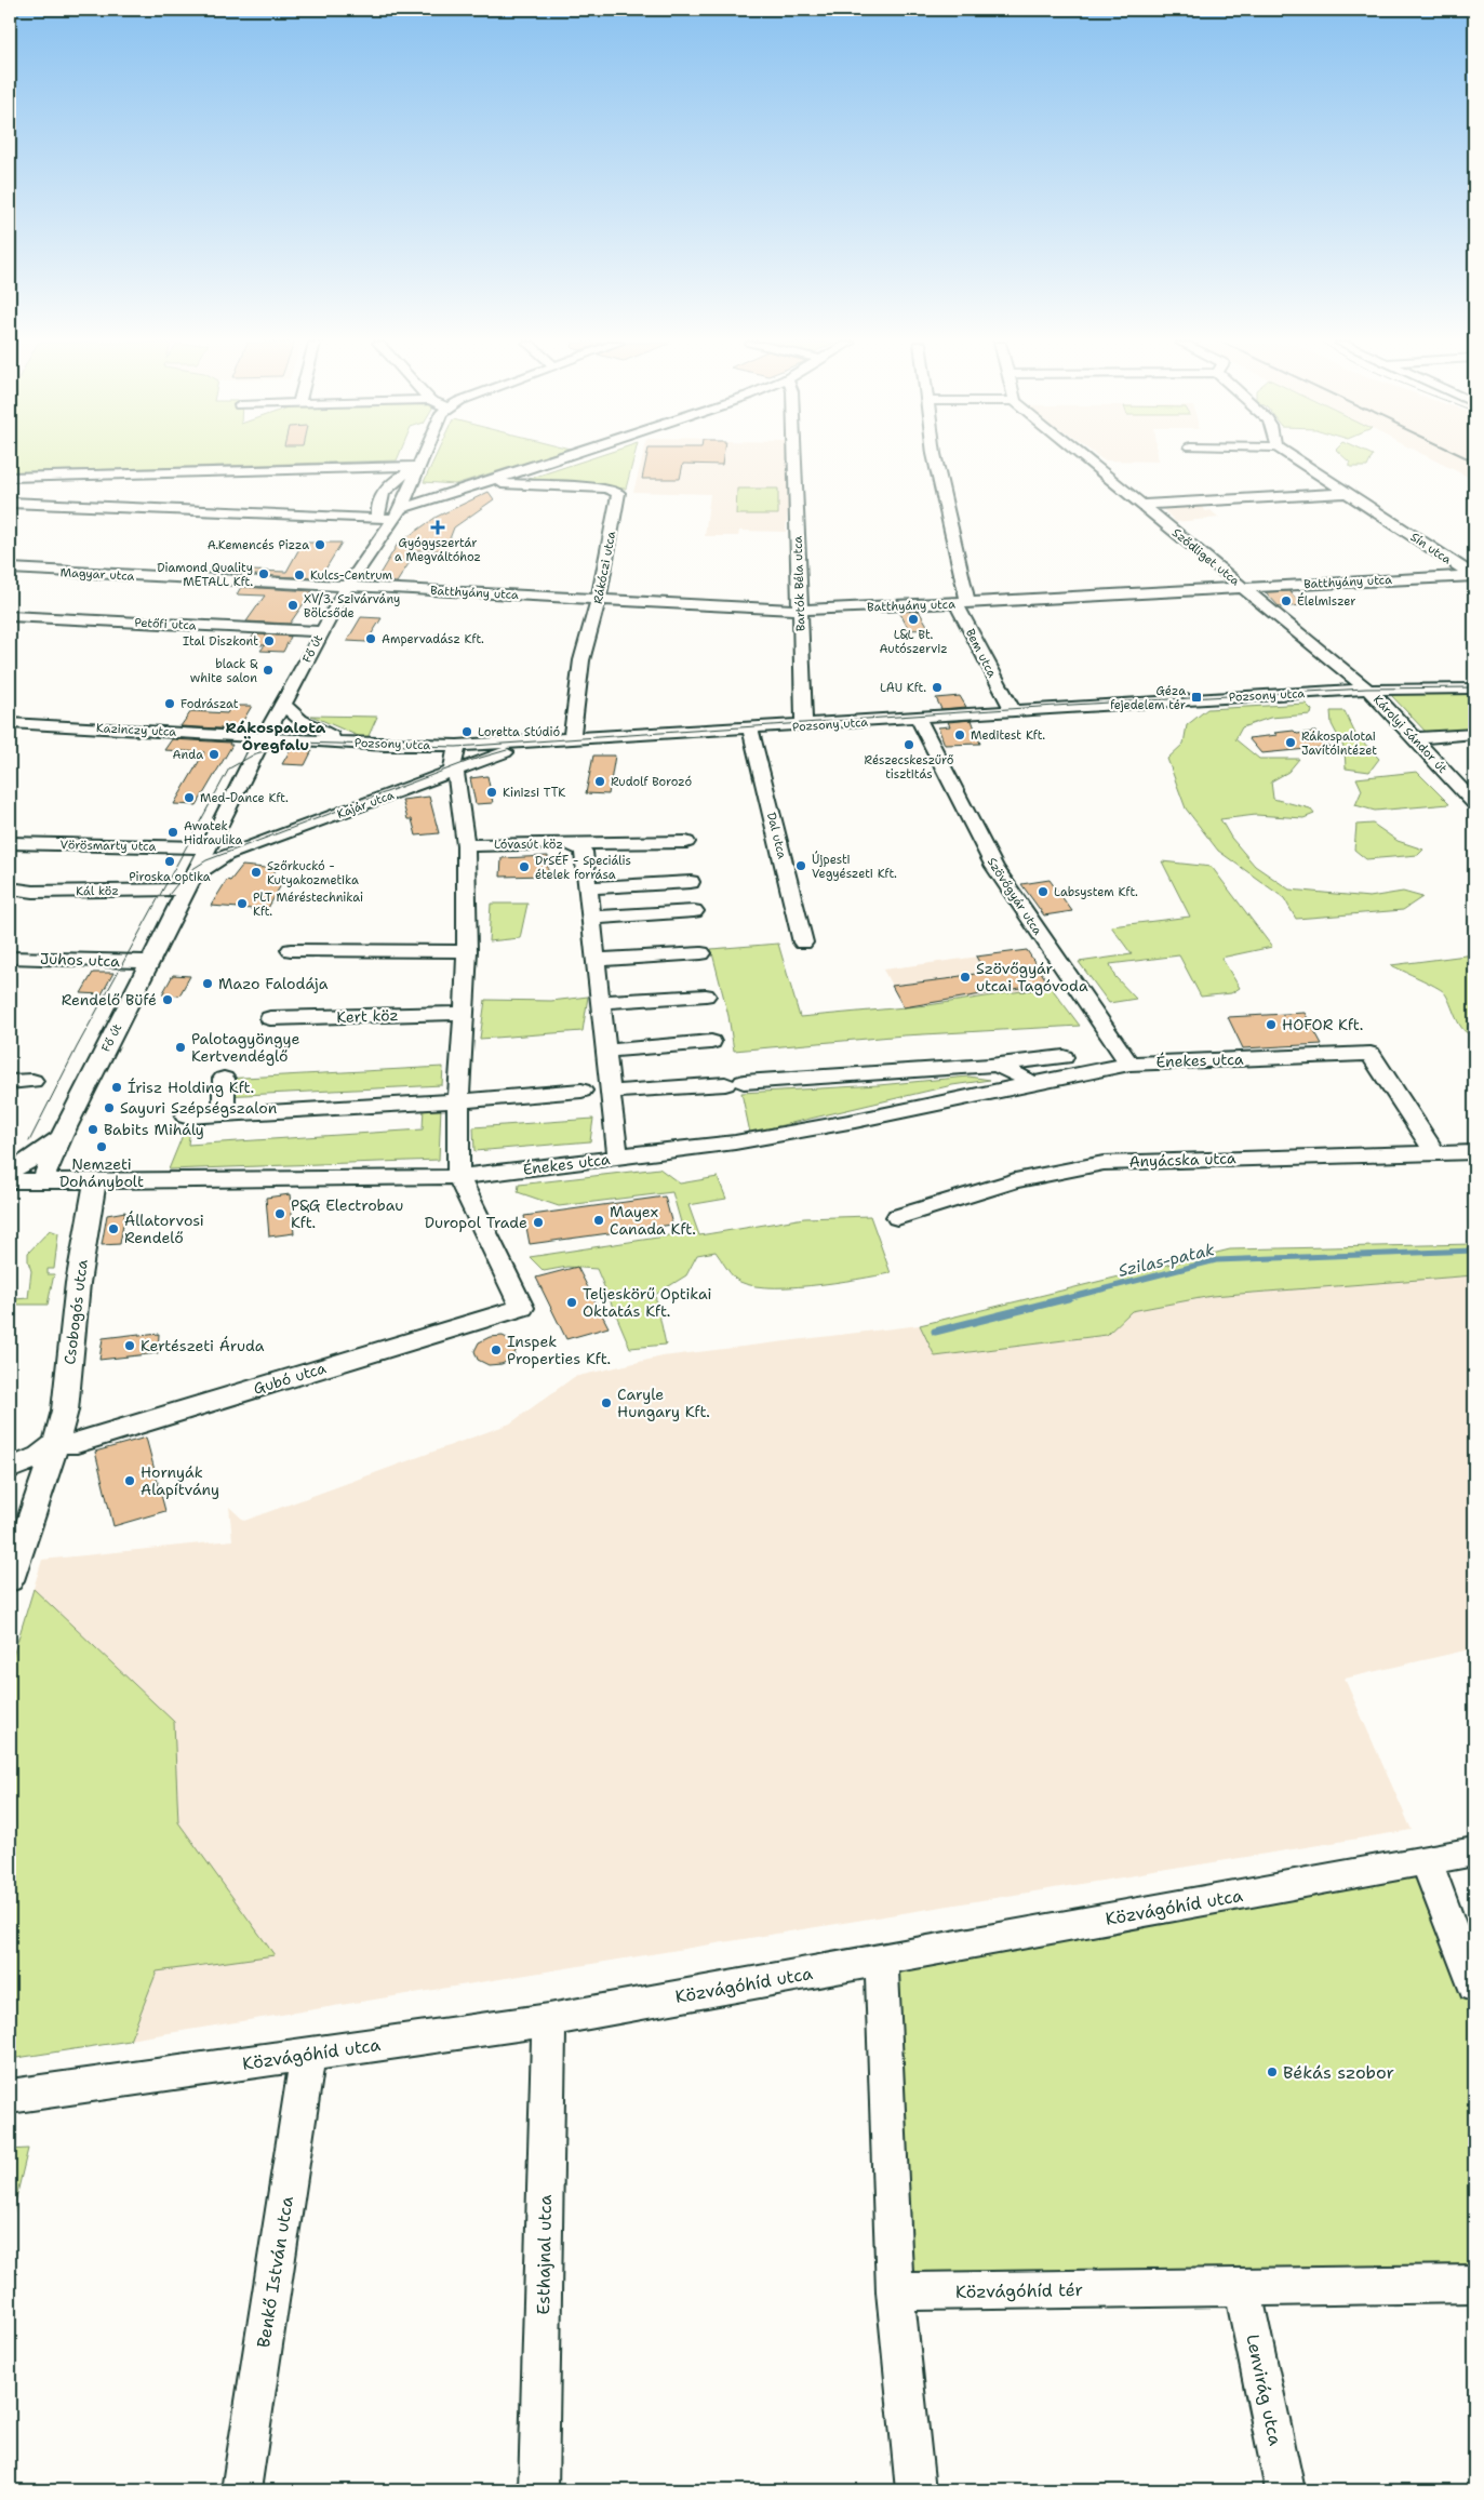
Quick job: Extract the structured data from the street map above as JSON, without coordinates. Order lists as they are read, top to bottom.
{
  "streets": {
    "street": [
      "Sín utca",
      "Sződliget utca",
      "Rákóczi utca",
      "Magyar utca",
      "Batthyány utca",
      "Bartók Béla utca",
      "Petőfi utca",
      "Fő út",
      "Bem utca",
      "Pozsony utca",
      "Kazinczy utca",
      "Károlyi Sándor út",
      "Kajár utca",
      "Dal utca",
      "Lóvasút köz",
      "Vörösmarty utca",
      "Kál köz",
      "Szövőgyár utca",
      "Juhos utca",
      "Kert köz",
      "Énekes utca",
      "Anyácska utca",
      "Csobogós utca",
      "Gubó utca",
      "Közvágóhíd utca",
      "Esthajnal utca",
      "Benkő István utca",
      "Közvágóhíd tér",
      "Lenvirág utca"
    ]
  },
  "crossings": [
    ["Sín utca", "Batthyány utca"],
    ["Sződliget utca", "Batthyány utca"],
    ["Sződliget utca", "Pozsony utca"],
    ["Sződliget utca", "Károlyi Sándor út"],
    ["Rákóczi utca", "Batthyány utca"],
    ["Rákóczi utca", "Pozsony utca"],
    ["Magyar utca", "Batthyány utca"],
    ["Magyar utca", "Fő út"],
    ["Batthyány utca", "Bartók Béla utca"],
    ["Batthyány utca", "Fő út"],
    ["Batthyány utca", "Bem utca"],
    ["Bartók Béla utca", "Pozsony utca"],
    ["Petőfi utca", "Fő út"],
    ["Fő út", "Pozsony utca"],
    ["Fő út", "Kazinczy utca"],
    ["Fő út", "Kajár utca"],
    ["Fő út", "Vörösmarty utca"],
    ["Fő út", "Kál köz"],
    ["Fő út", "Juhos utca"],
    ["Fő út", "Énekes utca"],
    ["Bem utca", "Pozsony utca"],
    ["Pozsony utca", "Kazinczy utca"],
    ["Pozsony utca", "Károlyi Sándor út"],
    ["Pozsony utca", "Kajár utca"],
    ["Pozsony utca", "Dal utca"],
    ["Pozsony utca", "Szövőgyár utca"],
    ["Kajár utca", "Kál köz"],
    ["Lóvasút köz", "Énekes utca"],
    ["Szövőgyár utca", "Énekes utca"],
    ["Énekes utca", "Anyácska utca"],
    ["Énekes utca", "Csobogós utca"],
    ["Énekes utca", "Gubó utca"],
    ["Csobogós utca", "Gubó utca"],
    ["Közvágóhíd utca", "Esthajnal utca"],
    ["Közvágóhíd utca", "Benkő István utca"],
    ["Közvágóhíd tér", "Lenvirág utca"]
  ],
  "districts": ["Rákospalota Öregfalu"],
  "water": ["Szilas-patak"],
  "places": {
    "health": ["Gyógyszertár a Megváltóhoz"],
    "other": [
      "A.Kemencés Pizza",
      "Diamond Quality METALL Kft.",
      "Kulcs-Centrum",
      "Élelmiszer",
      "XV/3. Szivárvány Bölcsőde",
      "L&L Bt. Autószerviz",
      "Ampervadász Kft.",
      "Ital Diszkont",
      "black & white salon",
      "LAU Kft.",
      "Fodrászat",
      "Loretta Stúdió",
      "Meditest Kft.",
      "Rákospalotai Javítóintézet",
      "Részecskeszűrő tisztitás",
      "Anda",
      "Rudolf Borozó",
      "Kinizsi TTK",
      "Med-Dance Kft.",
      "Awatek Hidraulika",
      "Piroska optika",
      "Újpesti Vegyészeti Kft.",
      "DrSÉF - Speciális ételek forrása",
      "Szőrkuckó - Kutyakozmetika",
      "Labsystem Kft.",
      "PLT Méréstechnikai Kft.",
      "Szövőgyár utcai Tagóvoda",
      "Mazo Falodája",
      "Rendelő Büfé",
      "HOFOR Kft.",
      "Palotagyöngye Kertvendéglő",
      "Írisz Holding Kft.",
      "Sayuri Szépségszalon",
      "Babits Mihály",
      "Nemzeti Dohánybolt",
      "P&G Electrobau Kft.",
      "Mayex Canada Kft.",
      "Duropol Trade",
      "Állatorvosi Rendelő",
      "Teljeskörű Optikai Oktatás Kft.",
      "Kertészeti Áruda",
      "Inspek Properties Kft.",
      "Caryle Hungary Kft.",
      "Hornyák Alapítvány",
      "Békás szobor"
    ],
    "transit": ["Géza fejedelem tér"]
  }
}
